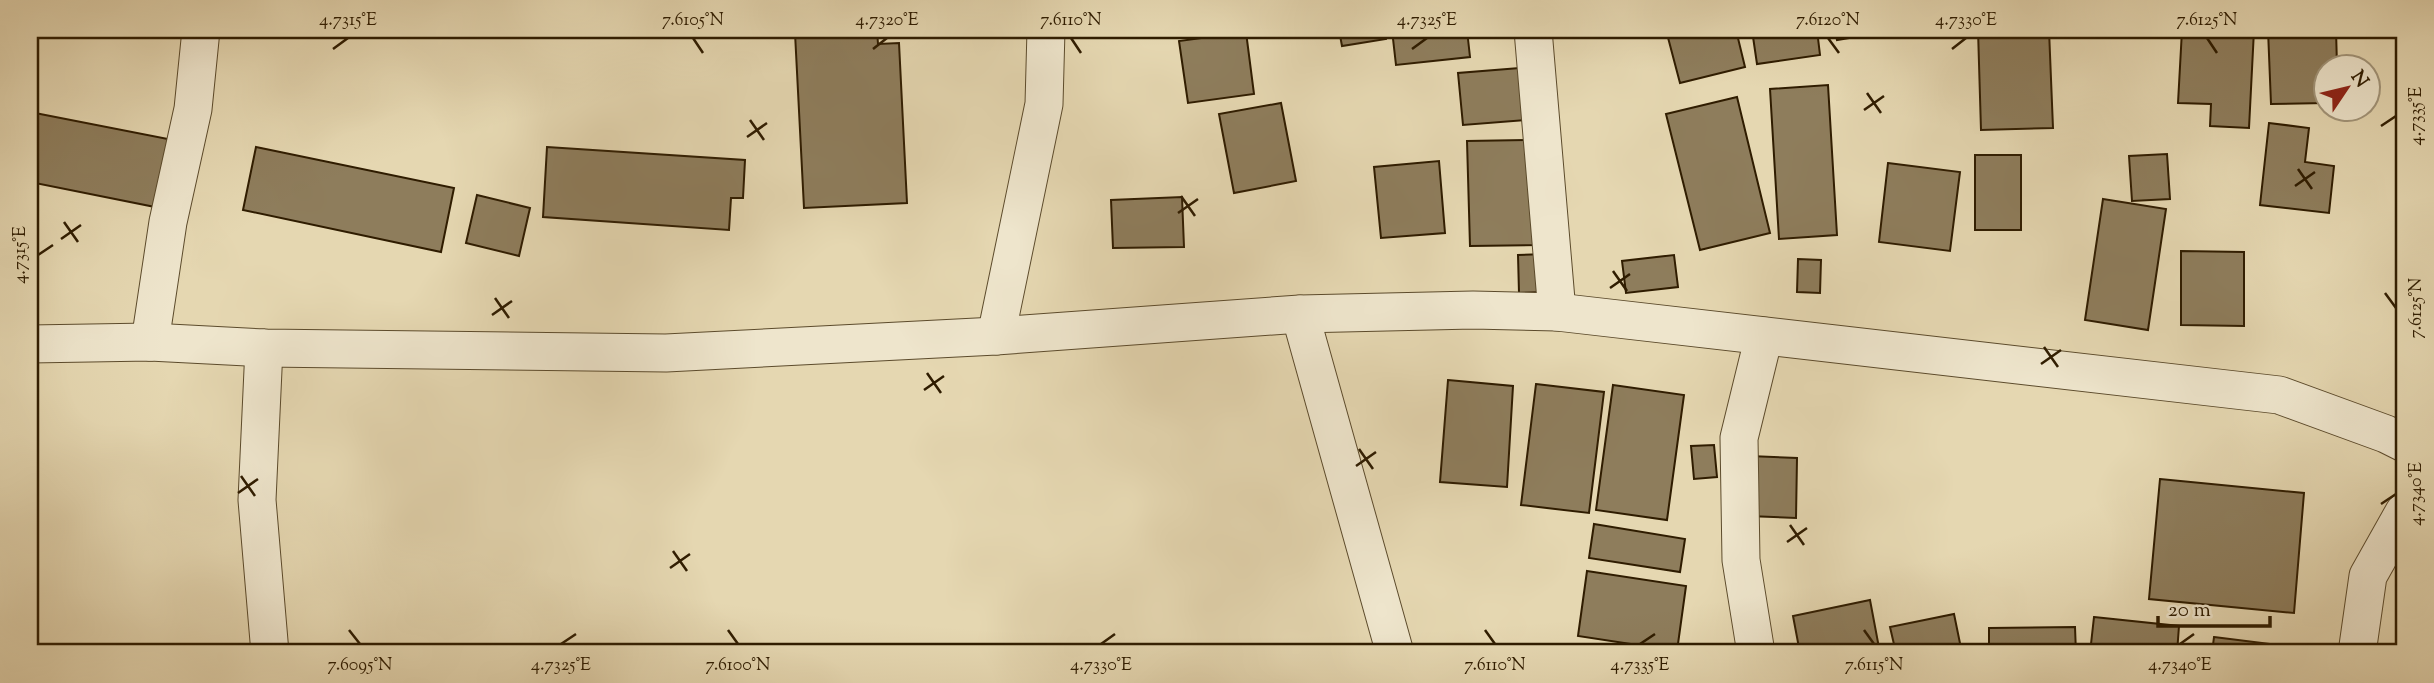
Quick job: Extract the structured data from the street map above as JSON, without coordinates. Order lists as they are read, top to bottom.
{
  "scale_bar": "20 m",
  "north": "top right",
  "coordinates": [
    "4.7315°E",
    "7.6105°N",
    "4.7320°E",
    "7.6110°N",
    "4.7325°E",
    "7.6120°N",
    "4.7330°E",
    "7.6125°N",
    "4.7335°E",
    "4.7340°E",
    "7.6095°N",
    "7.6100°N",
    "7.6115°N"
  ]
}
